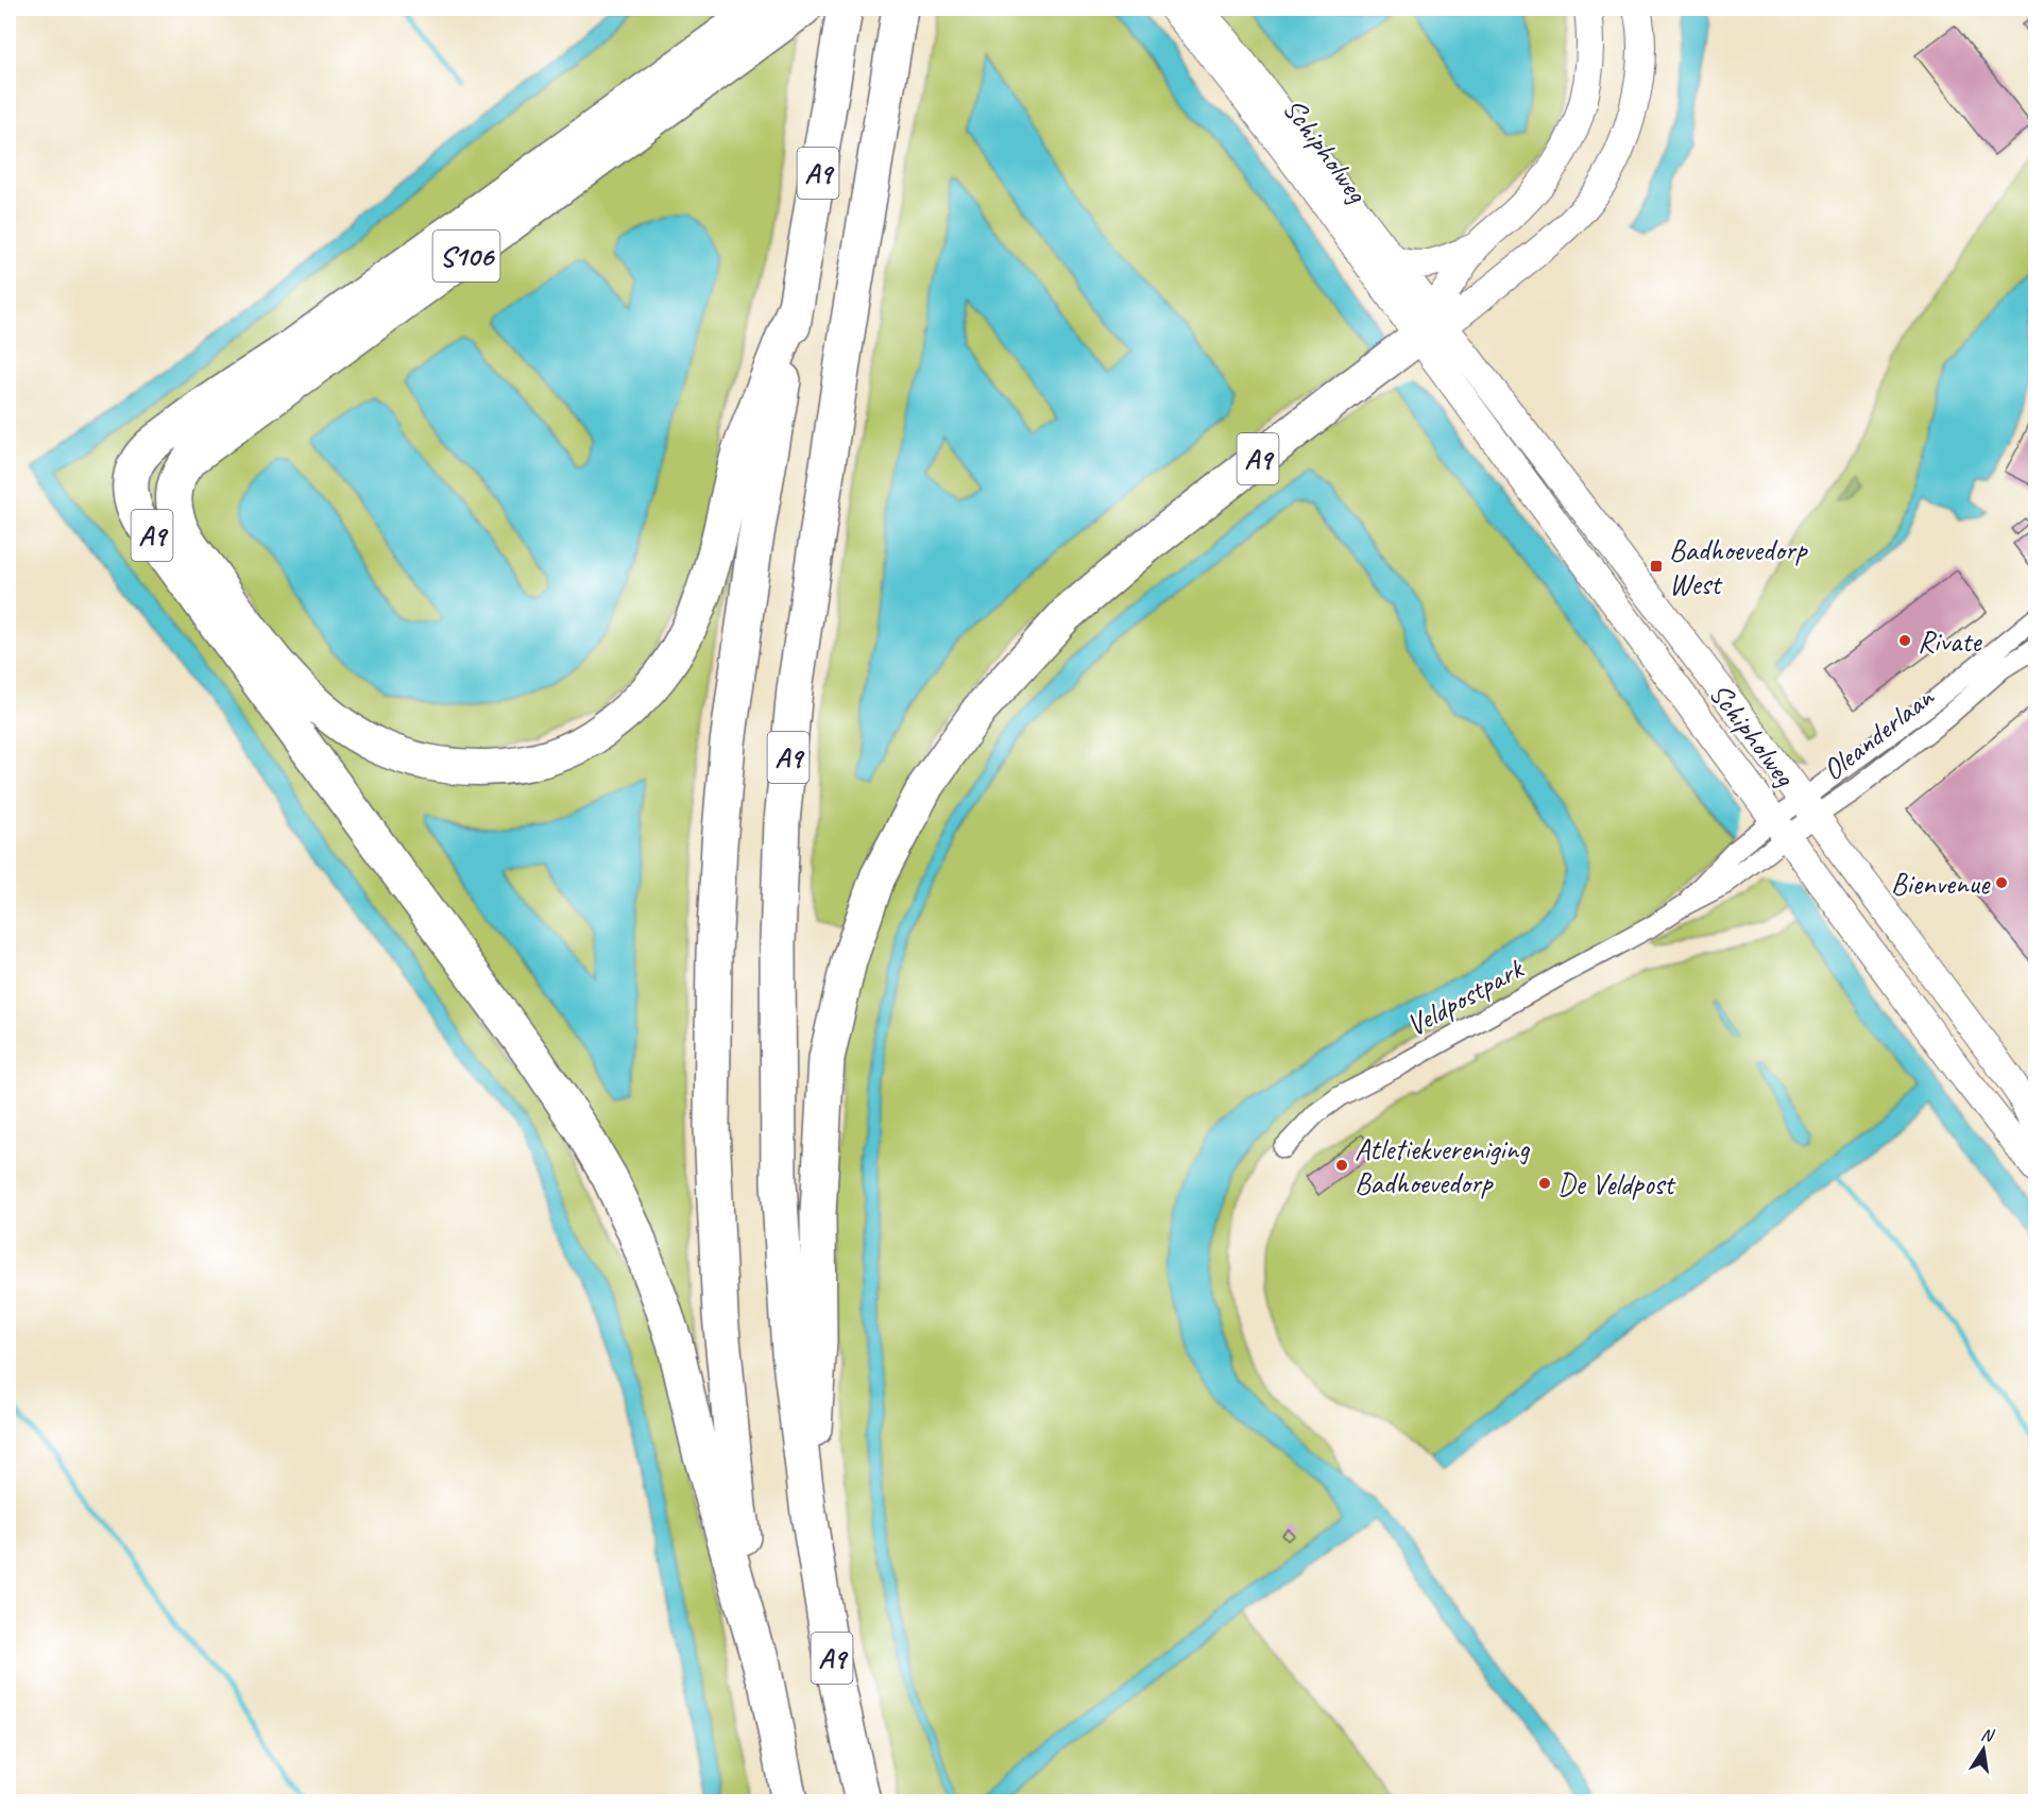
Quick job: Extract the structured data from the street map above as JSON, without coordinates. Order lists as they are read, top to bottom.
{
  "streets": {
    "highway": ["A9", "S106"],
    "main road": ["Schipholweg"],
    "street": ["Oleanderlaan", "Veldpostpark"]
  },
  "crossings": [
    ["Schipholweg", "A9"],
    ["Schipholweg", "Oleanderlaan"],
    ["Schipholweg", "Veldpostpark"],
    ["A9", "S106"]
  ],
  "places": {
    "transit": ["Badhoevedorp West"],
    "other": [
      "Rivate",
      "Bienvenue",
      "Atletiekvereniging Badhoevedorp",
      "De Veldpost"
    ]
  },
  "north": "top"
}
